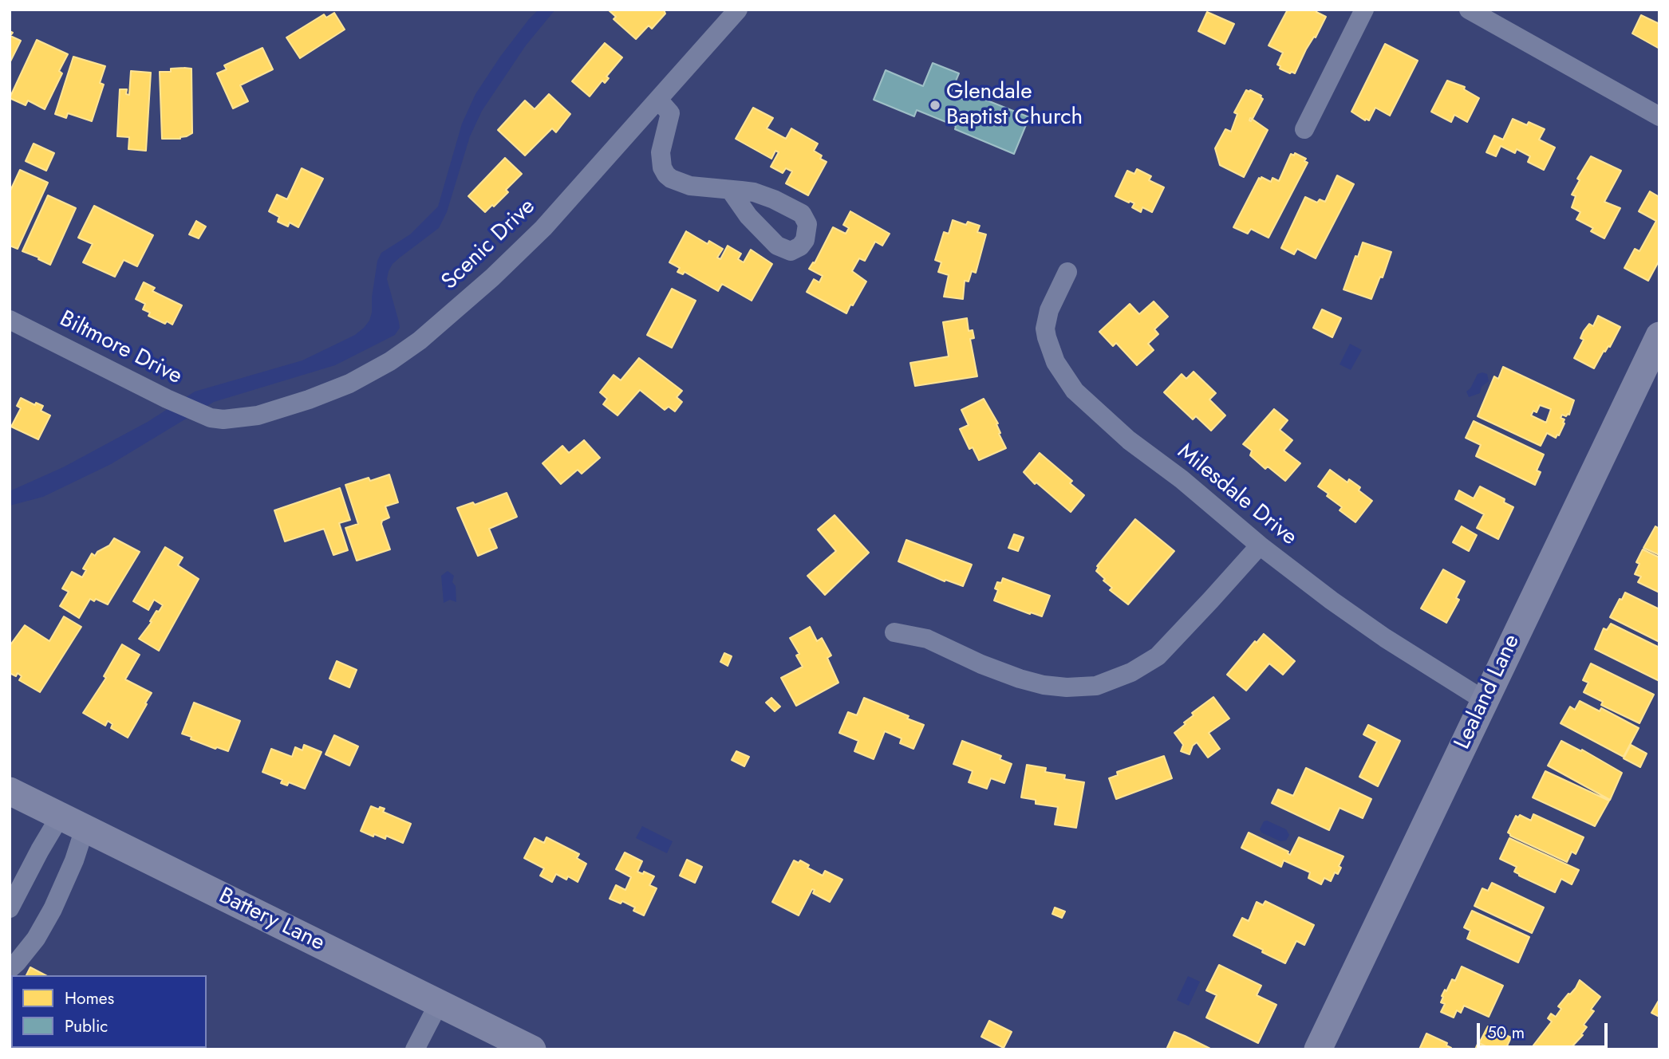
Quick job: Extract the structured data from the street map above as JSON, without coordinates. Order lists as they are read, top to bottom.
{
  "streets": {
    "street": [
      "Scenic Drive",
      "Biltmore Drive",
      "Milesdale Drive",
      "Lealand Lane",
      "Battery Lane"
    ]
  },
  "crossings": [
    ["Scenic Drive", "Biltmore Drive"],
    ["Milesdale Drive", "Lealand Lane"]
  ],
  "places": ["Glendale Baptist Church"],
  "legend": ["Homes", "Public"],
  "scale_bar": "50 m"
}
